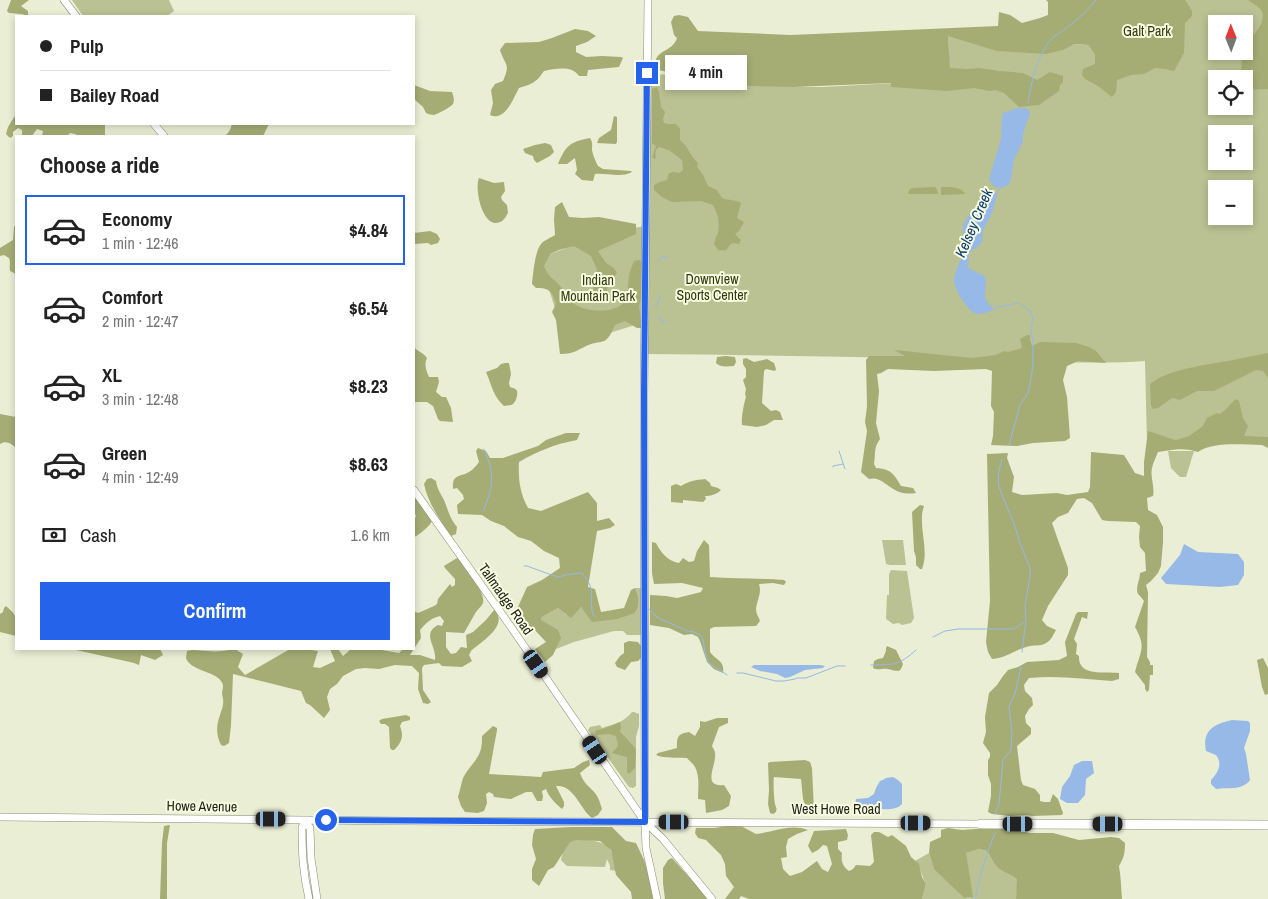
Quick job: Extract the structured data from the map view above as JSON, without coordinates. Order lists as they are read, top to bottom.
{
  "streets": {
    "main road": ["West Howe Road"],
    "street": ["Tallmadge Road", "Howe Avenue"]
  },
  "crossings": [
    ["Tallmadge Road", "Howe Avenue"],
    ["Tallmadge Road", "West Howe Road"],
    ["Howe Avenue", "West Howe Road"]
  ],
  "water": ["Kelsey Creek"],
  "parks": ["Galt Park", "Downview Sports Center", "Indian Mountain Park"],
  "north": "top",
  "page": {
    "map_buttons": ["+", "−"],
    "banner": ["Pulp", "Bailey Road"],
    "bubble": "4 min",
    "heading": "Choose a ride",
    "list": [
      {
        "name": "Economy",
        "note": "1 min · 12:46",
        "value": "$4.84"
      },
      {
        "name": "Comfort",
        "note": "2 min · 12:47",
        "value": "$6.54"
      },
      {
        "name": "XL",
        "note": "3 min · 12:48",
        "value": "$8.23"
      },
      {
        "name": "Green",
        "note": "4 min · 12:49",
        "value": "$8.63"
      }
    ],
    "pay": ["Cash", "1.6 km"],
    "buttons": "Confirm"
  }
}
